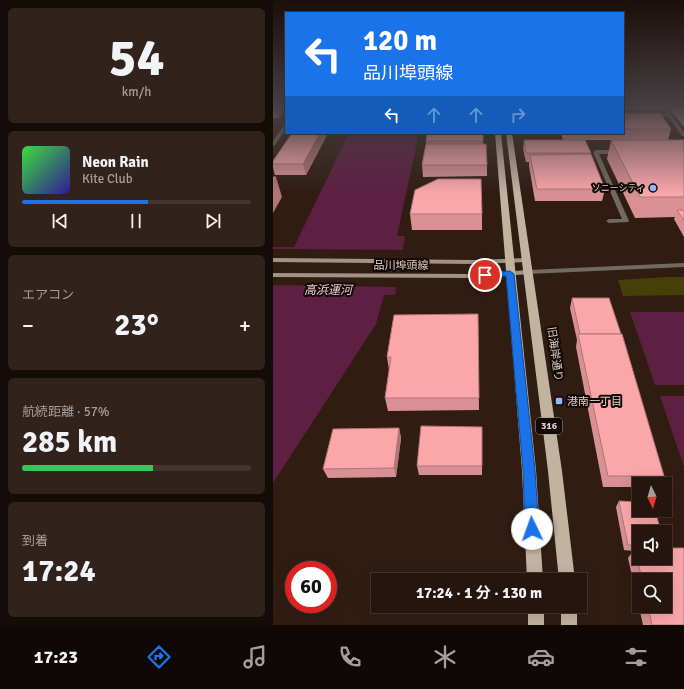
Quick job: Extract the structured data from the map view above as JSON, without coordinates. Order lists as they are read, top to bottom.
{
  "streets": {
    "main road": ["品川埠頭線", "旧海岸通り", "316"]
  },
  "crossings": [
    ["品川埠頭線", "旧海岸通り"],
    ["品川埠頭線", "316"]
  ],
  "water": ["高浜運河"],
  "places": {
    "other": ["ソニーシティ"],
    "transit": ["港南一丁目"]
  },
  "north": "bottom",
  "page": {
    "tile": [
      ["54", "km/h"],
      "エアコン",
      ["航続距離 · 57%", "285 km"],
      ["到着", "17:24"]
    ],
    "turn": ["120 m", "品川埠頭線"],
    "song": ["Neon Rain", "Kite Club"],
    "heat": ["−", "23°", "+"],
    "limit": "60",
    "trip": "17:24 · 1 分 · 130 m",
    "tabs": "17:23"
  }
}
